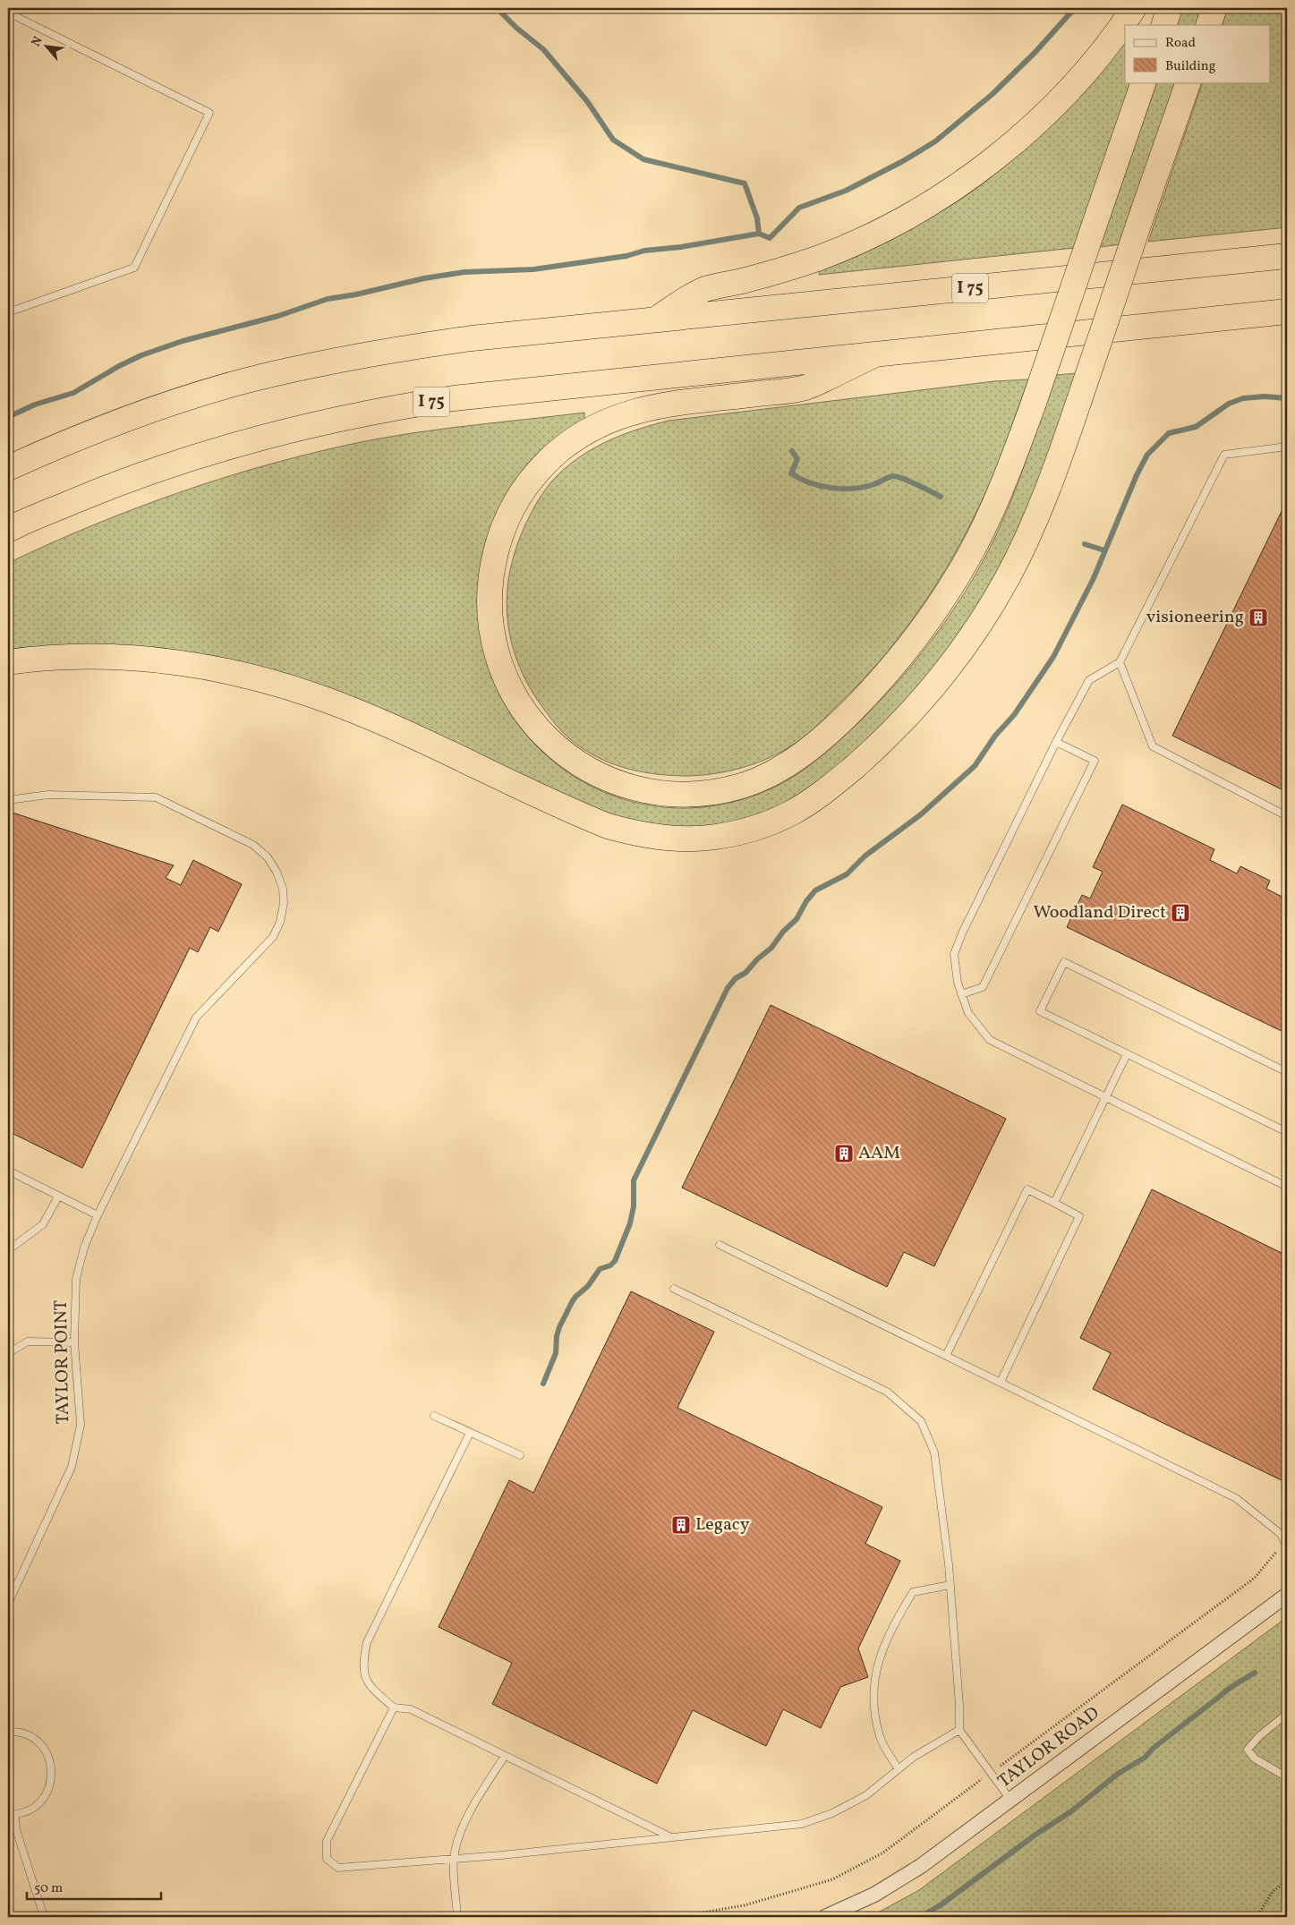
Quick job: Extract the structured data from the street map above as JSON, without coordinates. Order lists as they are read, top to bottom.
{
  "streets": {
    "highway": ["I 75"],
    "street": ["TAYLOR ROAD"],
    "lane": ["TAYLOR POINT"]
  },
  "places": {
    "building": [
      "visioneering",
      "Woodland Direct",
      "AAM",
      "Legacy"
    ]
  },
  "legend": ["Road", "Building"],
  "scale_bar": "50 m",
  "north": "top left"
}
